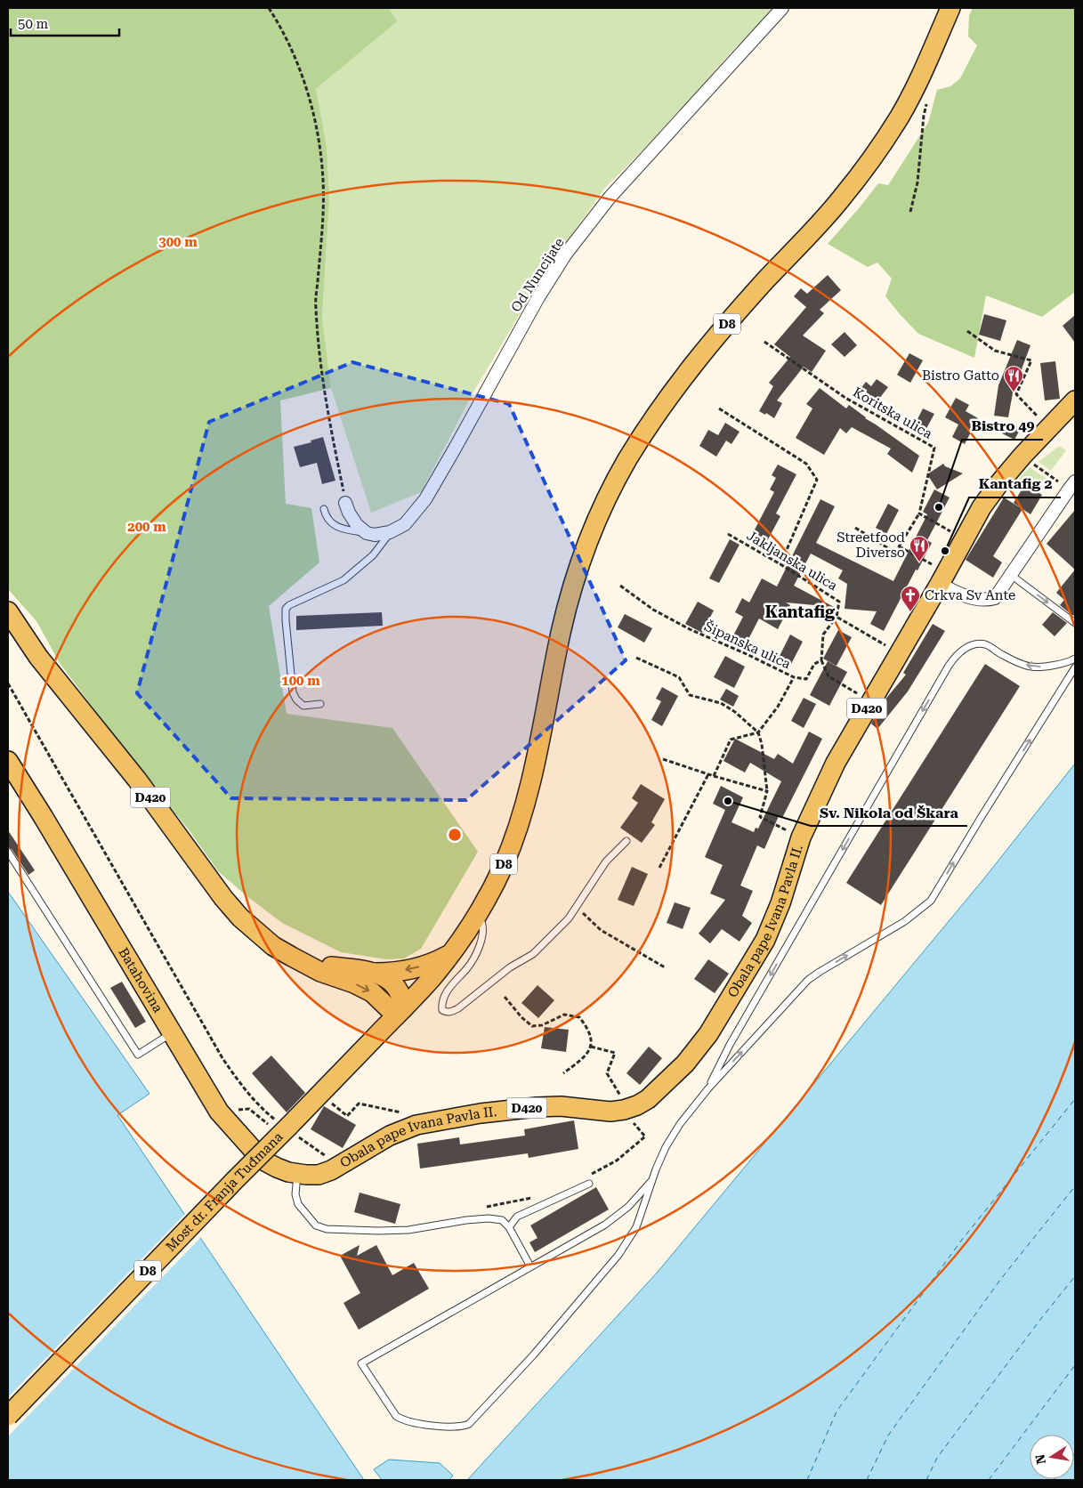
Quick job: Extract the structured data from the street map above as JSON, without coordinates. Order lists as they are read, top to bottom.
{
  "streets": {
    "main road": [
      "D8",
      "D420",
      "Obala pape Ivana Pavla II.",
      "Batahovina",
      "Most dr. Franja Tuđmana"
    ],
    "street": ["Od Nuncijate"],
    "path": ["Koritska ulica", "Jakljanska ulica", "Šipanska ulica"]
  },
  "crossings": [
    ["D8", "D420"],
    ["D8", "Most dr. Franja Tuđmana"],
    ["D420", "Most dr. Franja Tuđmana"],
    ["Obala pape Ivana Pavla II.", "Batahovina"]
  ],
  "districts": ["Kantafig"],
  "places": {
    "restaurant": ["Bistro Gatto", "Streetfood Diverso"],
    "other": ["Bistro 49", "Kantafig 2", "Sv. Nikola od Škara"],
    "church": ["Crkva Sv Ante"]
  },
  "scale_bar": "50 m",
  "north": "left",
  "rings": ["300 m", "200 m", "100 m"]
}
